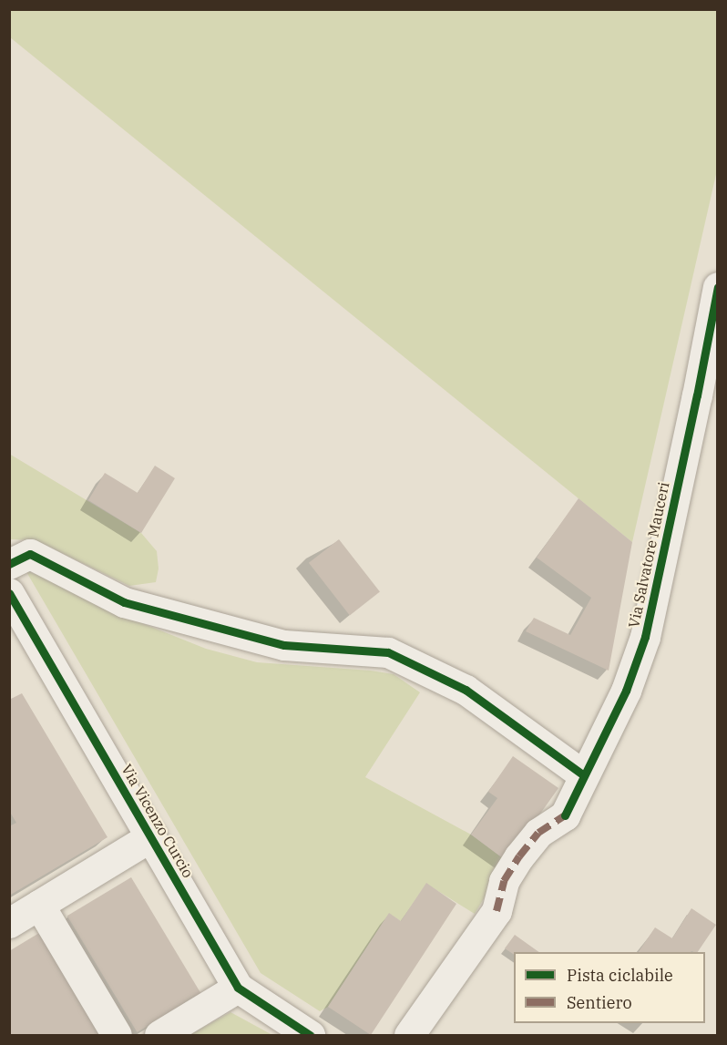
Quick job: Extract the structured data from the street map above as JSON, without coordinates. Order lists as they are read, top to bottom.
{
  "streets": {
    "street": ["Via Salvatore Mauceri", "Via Vicenzo Curcio"]
  },
  "legend": ["Pista ciclabile", "Sentiero"]
}
